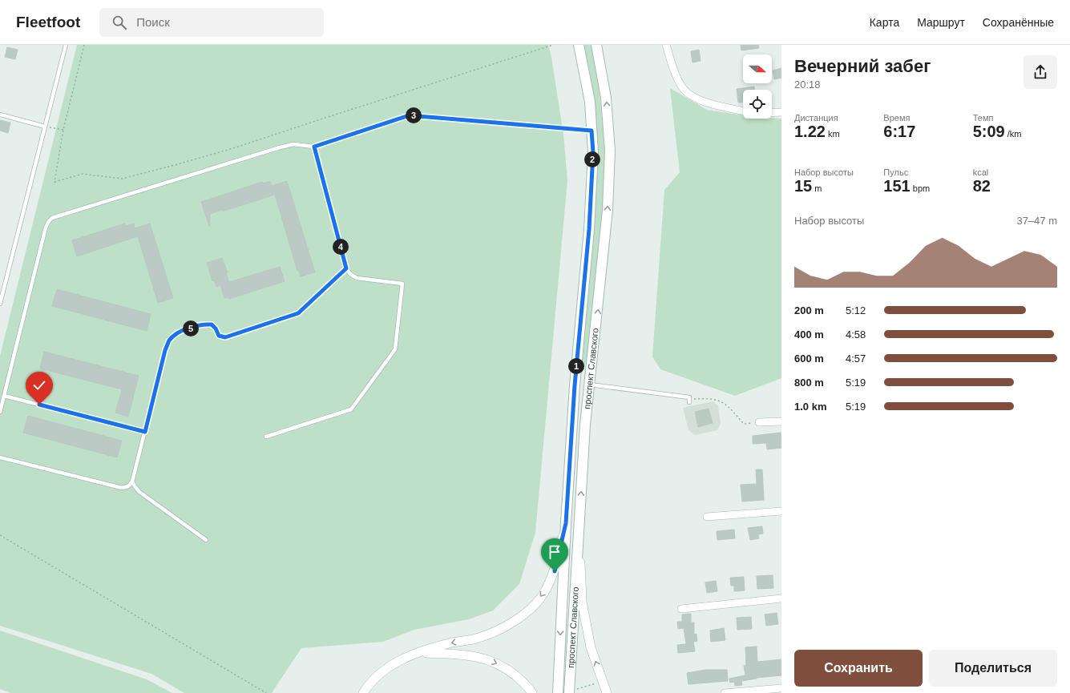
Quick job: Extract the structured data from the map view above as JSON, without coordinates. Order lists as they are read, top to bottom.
{
  "streets": {
    "main road": ["проспект Славского"]
  },
  "north": "right",
  "page": {
    "header": "Fleetfoot",
    "search": "Поиск",
    "nav": ["Карта", "Маршрут", "Сохранённые"],
    "heading": ["Вечерний забег", "20:18"],
    "stats": [
      ["Дистанция", "1.22 km"],
      ["Время", "6:17"],
      ["Темп", "5:09 /km"],
      ["Набор высоты", "15 m"],
      ["Пульс", "151 bpm"],
      ["kcal", "82"]
    ],
    "pins": [
      "3",
      "2",
      "4",
      "5",
      "1"
    ],
    "chart": ["Набор высоты", "37–47 m"],
    "list": [
      {
        "name": "200 m",
        "note": "5:12"
      },
      {
        "name": "400 m",
        "note": "4:58"
      },
      {
        "name": "600 m",
        "note": "4:57"
      },
      {
        "name": "800 m",
        "note": "5:19"
      },
      {
        "name": "1.0 km",
        "note": "5:19"
      }
    ],
    "buttons": ["Сохранить", "Поделиться"]
  }
}
